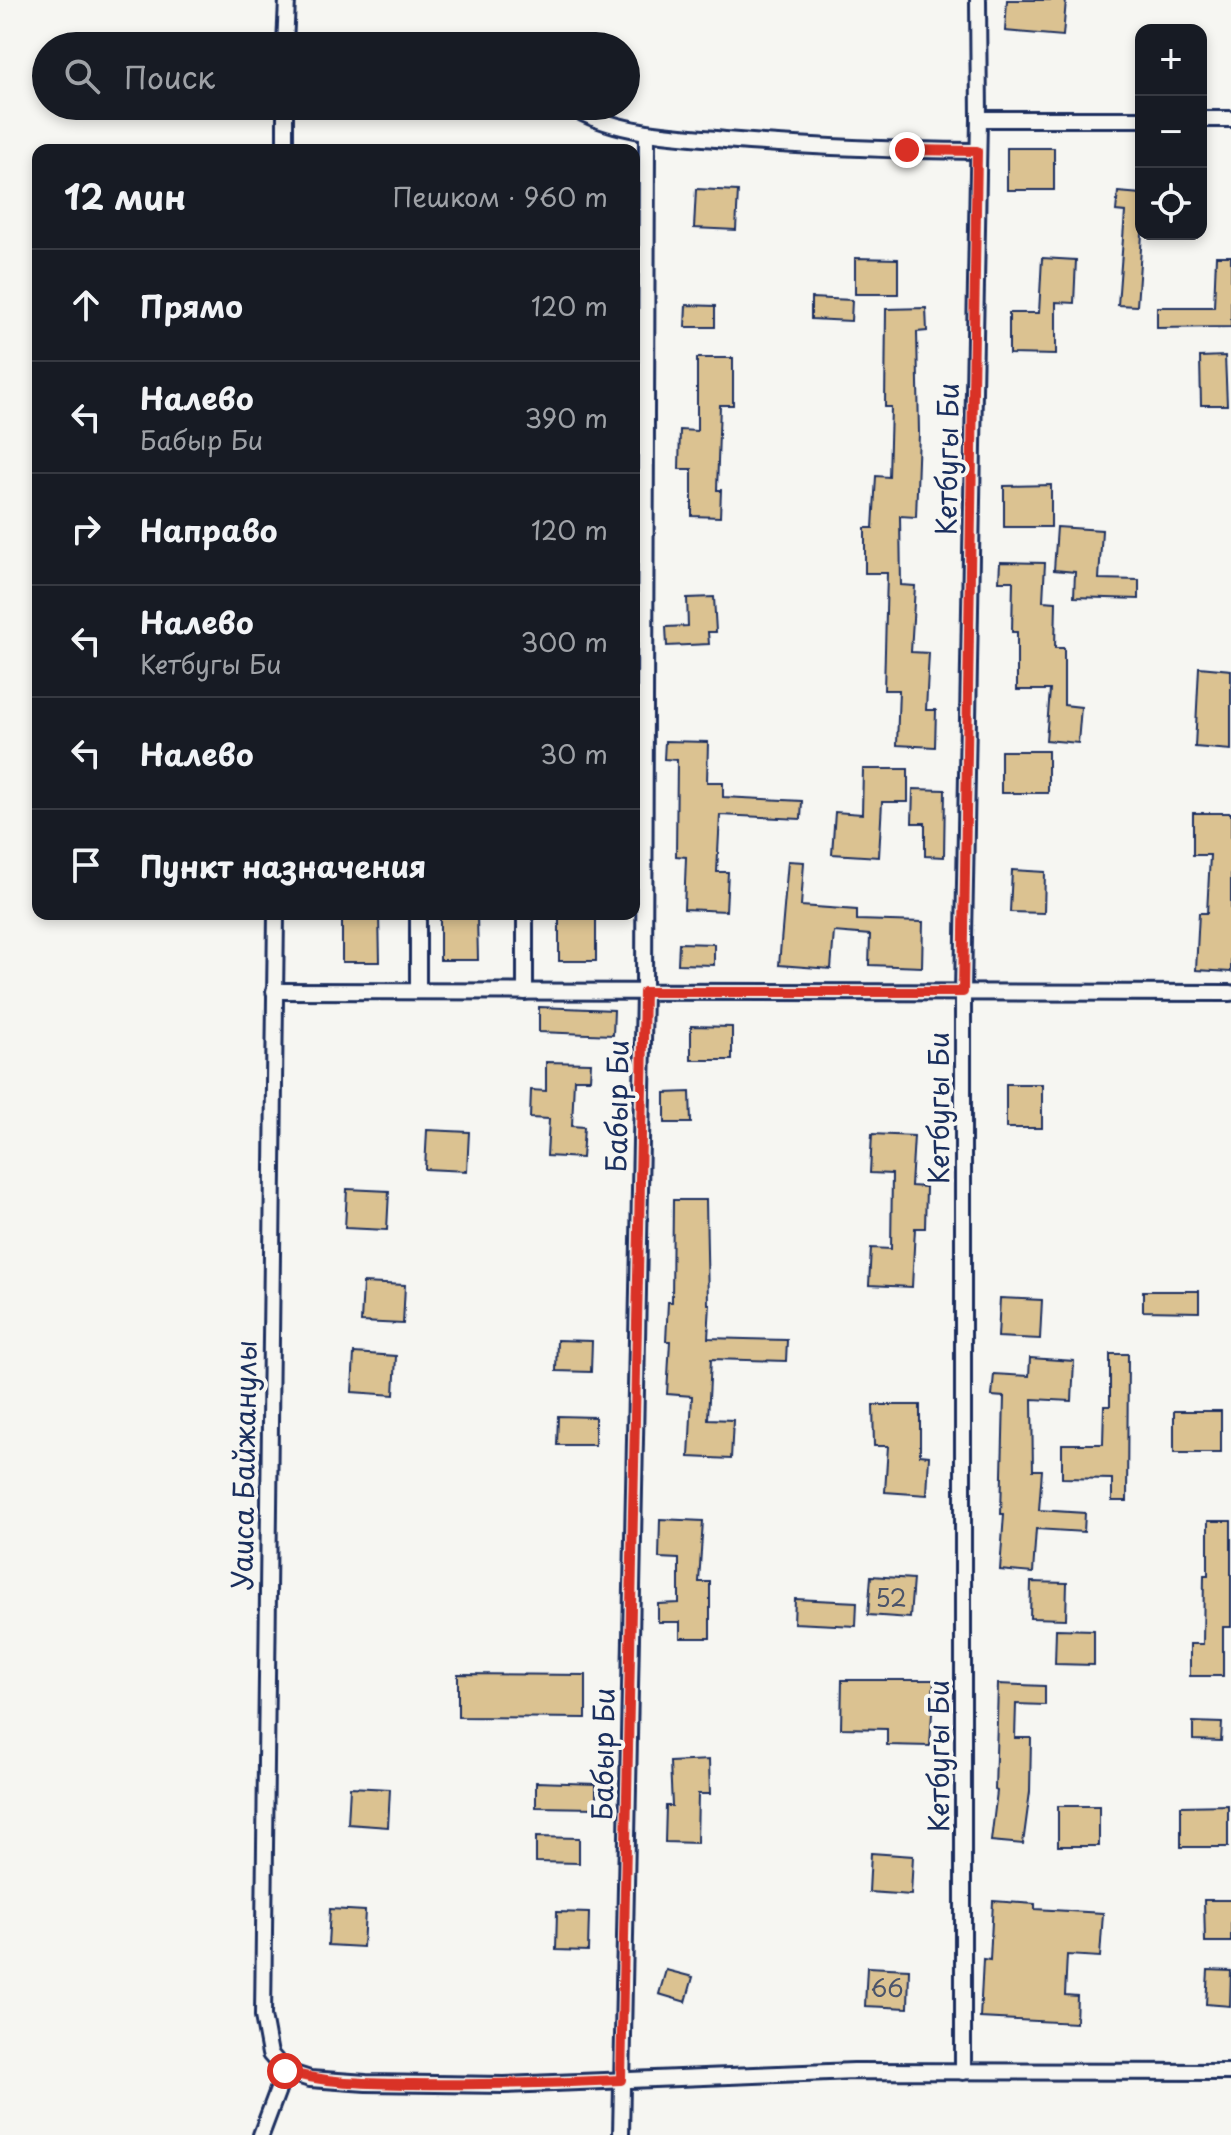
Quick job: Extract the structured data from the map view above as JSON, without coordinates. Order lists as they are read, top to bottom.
{
  "streets": {
    "street": ["Кетбугы Би", "Бабыр Би", "Уаиса Байжанулы"]
  },
  "house_numbers": ["52", "66"],
  "page": {
    "map_buttons": ["+", "−"],
    "search": "Поиск",
    "heading": ["12 мин", "Пешком · 960 m"],
    "list": [
      ["Прямо", "120 m"],
      ["Налево", "Бабыр Би", "390 m"],
      ["Направо", "120 m"],
      ["Налево", "Кетбугы Би", "300 m"],
      ["Налево", "30 m"],
      "Пункт назначения"
    ]
  }
}
